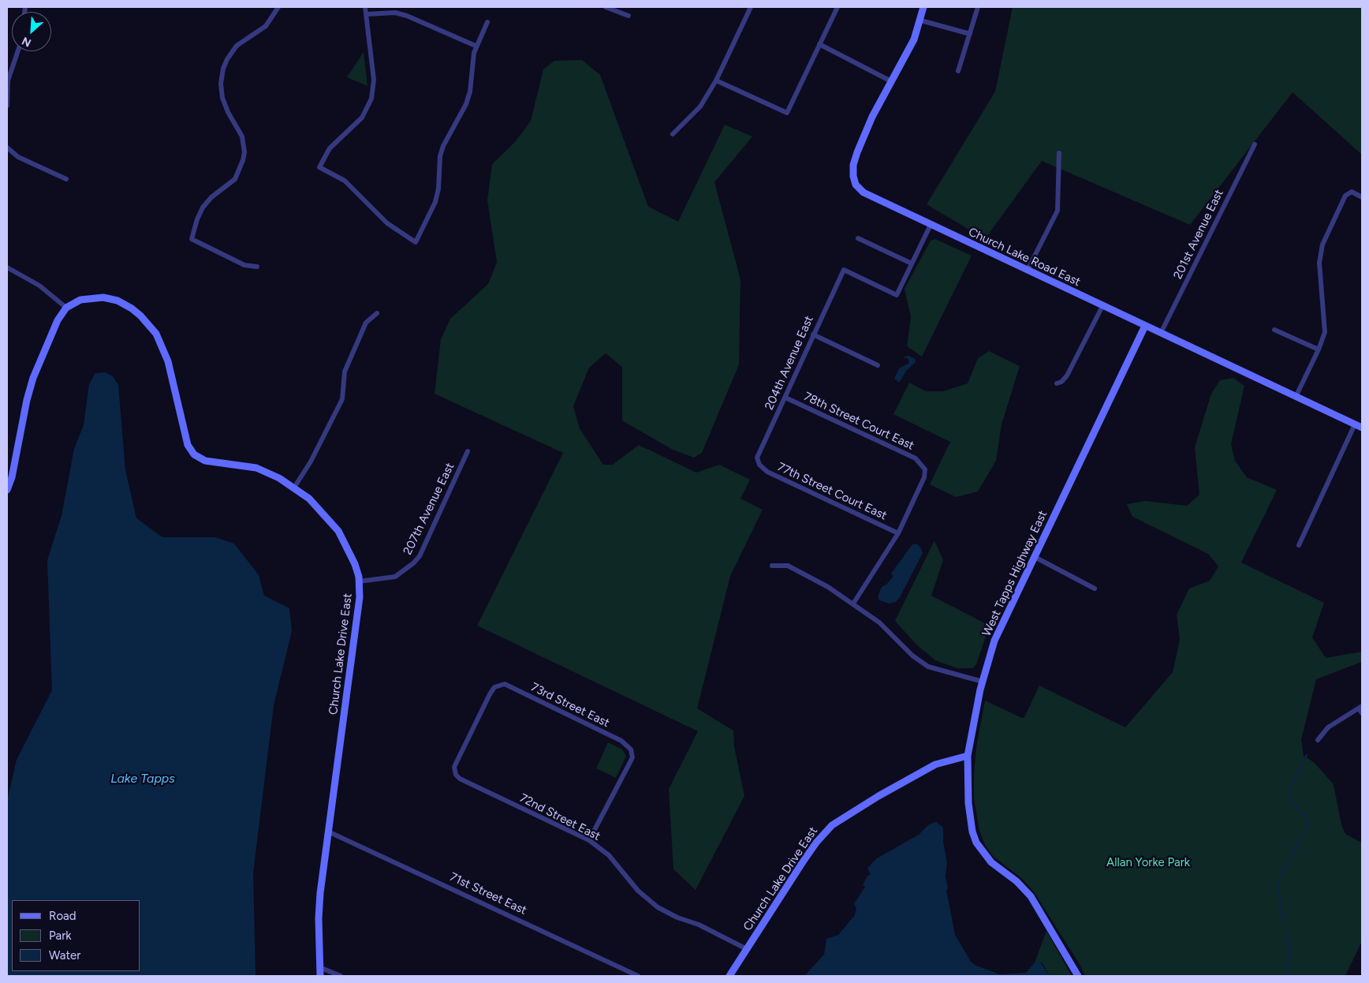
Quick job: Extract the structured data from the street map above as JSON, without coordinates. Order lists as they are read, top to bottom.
{
  "streets": {
    "street": [
      "201st Avenue East",
      "Church Lake Road East",
      "204th Avenue East",
      "78th Street Court East",
      "77th Street Court East",
      "207th Avenue East",
      "West Tapps Highway East",
      "Church Lake Drive East",
      "73rd Street East",
      "72nd Street East",
      "71st Street East"
    ]
  },
  "crossings": [
    ["201st Avenue East", "Church Lake Road East"],
    ["Church Lake Road East", "West Tapps Highway East"],
    ["204th Avenue East", "78th Street Court East"],
    ["204th Avenue East", "77th Street Court East"],
    ["78th Street Court East", "77th Street Court East"],
    ["207th Avenue East", "Church Lake Drive East"],
    ["West Tapps Highway East", "Church Lake Drive East"],
    ["Church Lake Drive East", "72nd Street East"],
    ["Church Lake Drive East", "71st Street East"],
    ["73rd Street East", "72nd Street East"]
  ],
  "water": ["Lake Tapps"],
  "parks": ["Allan Yorke Park"],
  "legend": ["Road", "Park", "Water"],
  "north": "bottom left"
}
